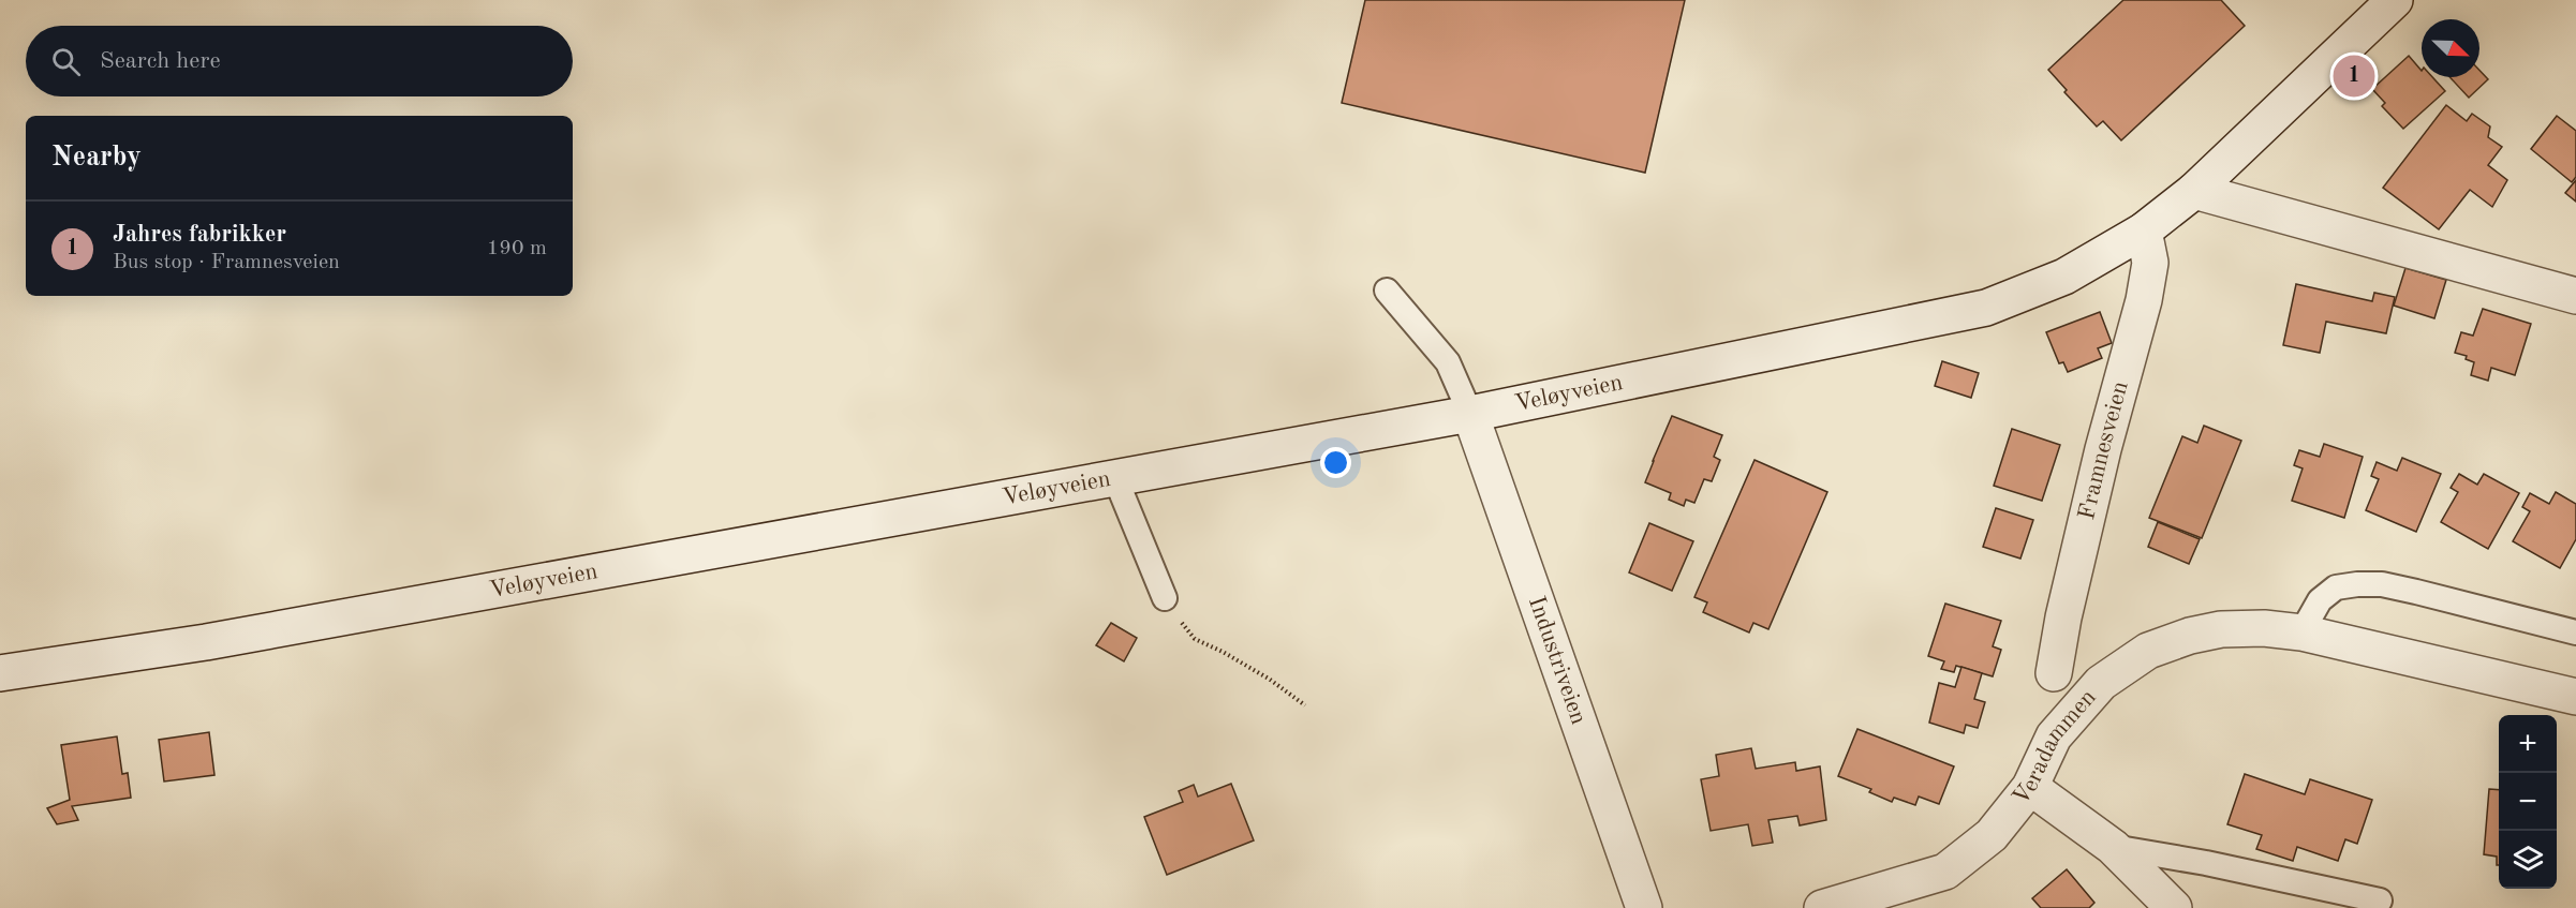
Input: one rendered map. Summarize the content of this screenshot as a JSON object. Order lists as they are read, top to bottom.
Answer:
{
  "streets": {
    "main road": [
      "Veløyveien",
      "Framnesveien",
      "Industriveien",
      "Veradammen"
    ]
  },
  "crossings": [
    ["Veløyveien", "Framnesveien"],
    ["Veløyveien", "Industriveien"]
  ],
  "north": "bottom right",
  "page": {
    "search": "Search here",
    "pins": "1",
    "heading": "Nearby",
    "list": [
      {
        "mark": "1",
        "name": "Jahres fabrikker",
        "note": "Bus stop · Framnesveien",
        "value": "190 m"
      }
    ],
    "map_buttons": ["+", "−"]
  }
}
